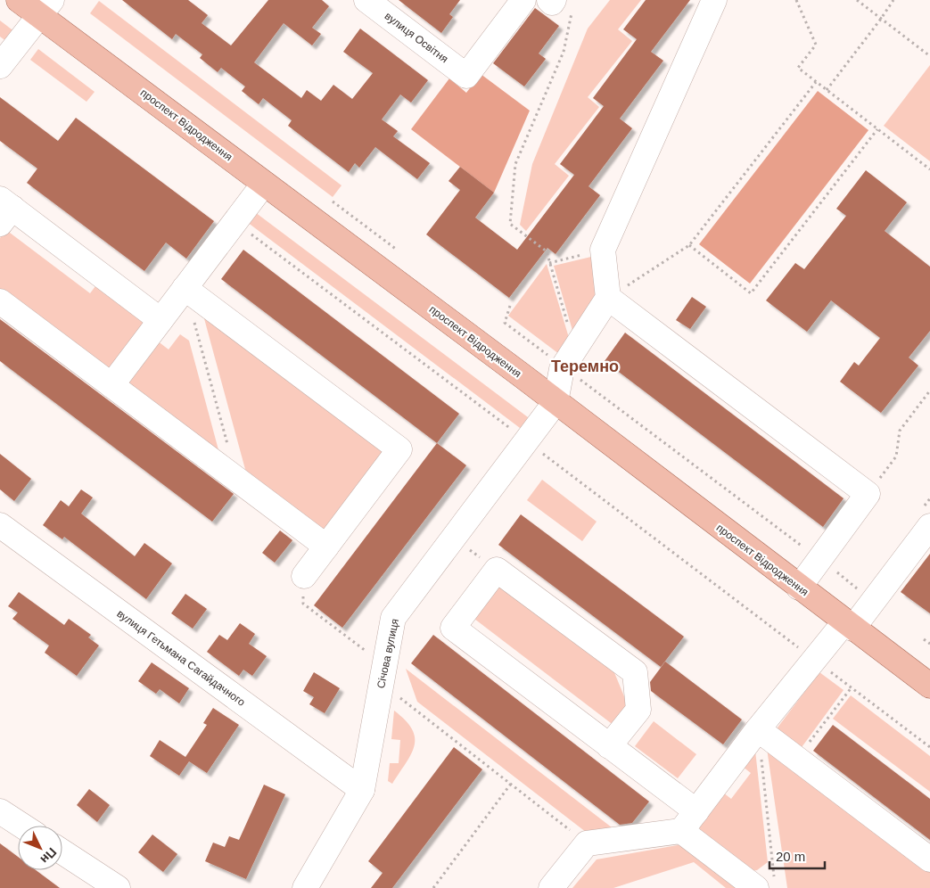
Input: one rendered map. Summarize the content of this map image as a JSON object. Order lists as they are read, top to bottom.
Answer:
{
  "streets": {
    "main road": ["проспект Відродження"],
    "street": ["вулиця Освітня", "Січова вулиця", "вулиця Гетьмана Сагайдачного"]
  },
  "crossings": [
    ["проспект Відродження", "Січова вулиця"],
    ["Січова вулиця", "вулиця Гетьмана Сагайдачного"]
  ],
  "districts": ["Теремно"],
  "scale_bar": "20 m",
  "north": "bottom right"
}
